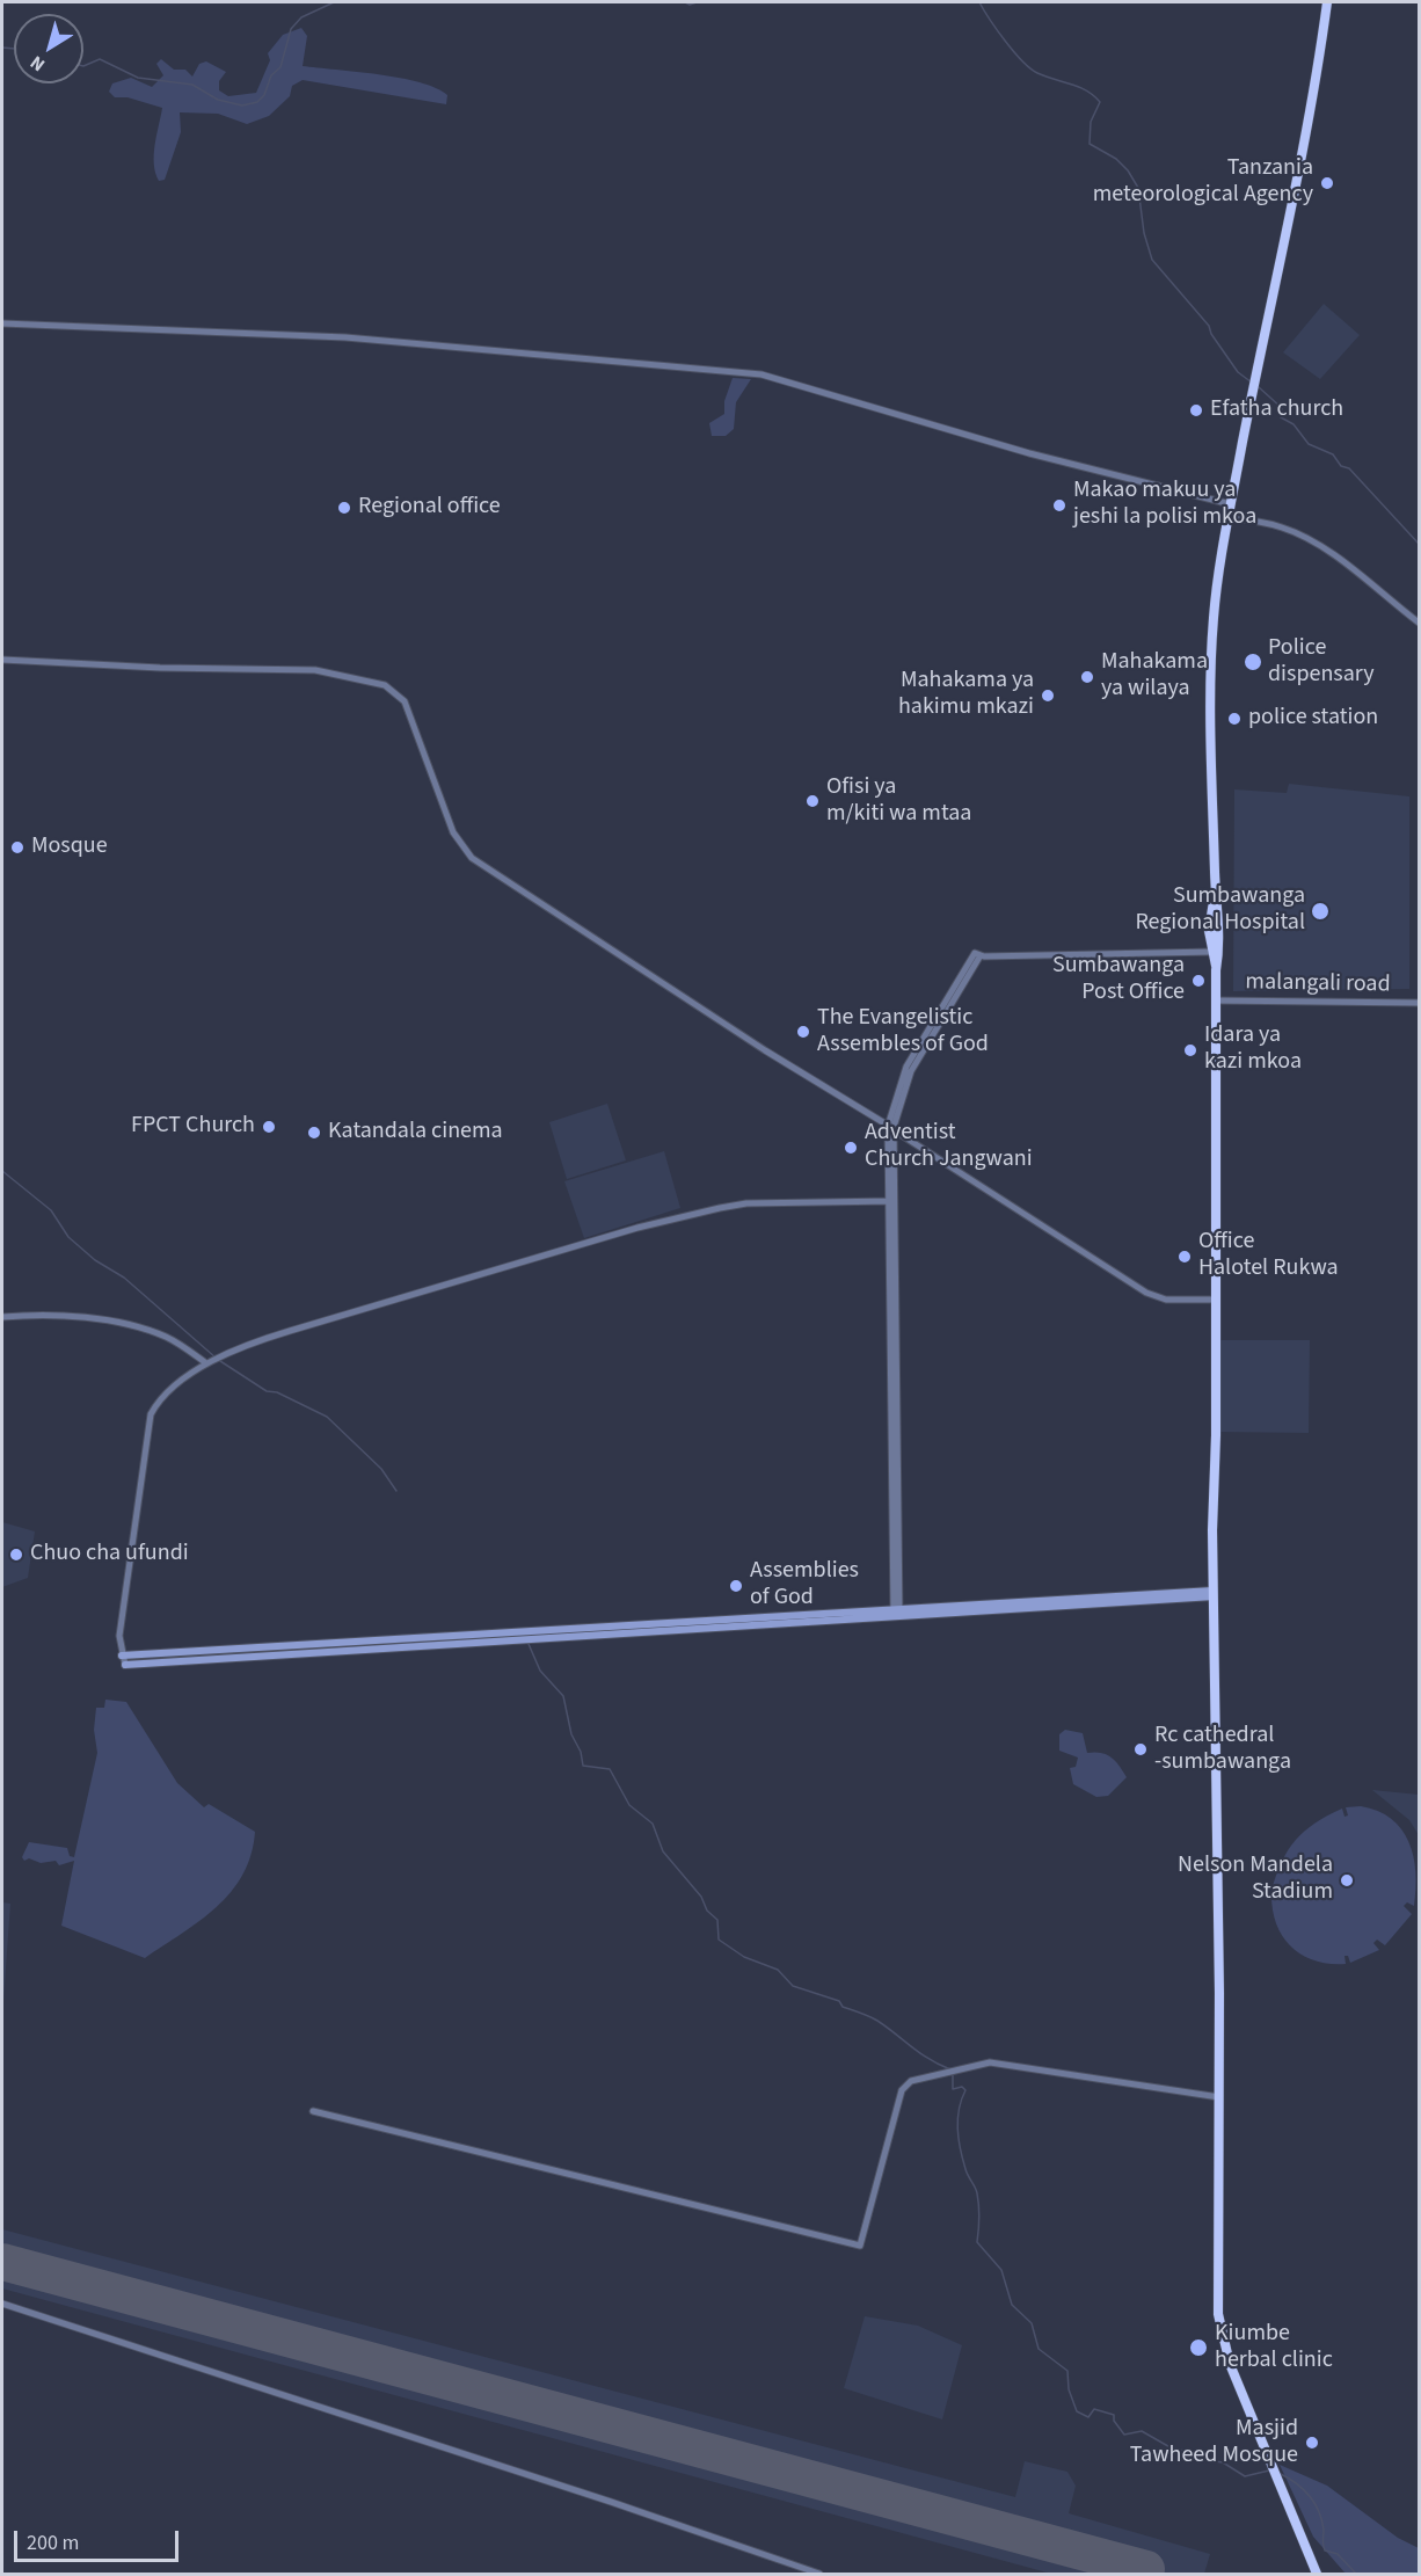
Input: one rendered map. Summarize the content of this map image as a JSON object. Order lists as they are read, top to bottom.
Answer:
{
  "streets": {
    "street": ["malangali road"]
  },
  "places": [
    "Tanzania meteorological Agency",
    "Efatha church",
    "Makao makuu ya jeshi la polisi mkoa",
    "Regional office",
    "Police dispensary",
    "Mahakama ya wilaya",
    "Mahakama ya hakimu mkazi",
    "police station",
    "Ofisi ya m/kiti wa mtaa",
    "Mosque",
    "Sumbawanga Regional Hospital",
    "Sumbawanga Post Office",
    "The Evangelistic Assembles of God",
    "Idara ya kazi mkoa",
    "FPCT Church",
    "Katandala cinema",
    "Adventist Church Jangwani",
    "Office Halotel Rukwa",
    "Chuo cha ufundi",
    "Assemblies of God",
    "Rc cathedral -sumbawanga",
    "Nelson Mandela Stadium",
    "Kiumbe herbal clinic",
    "Masjid Tawheed Mosque"
  ],
  "scale_bar": "200 m",
  "north": "bottom left"
}
